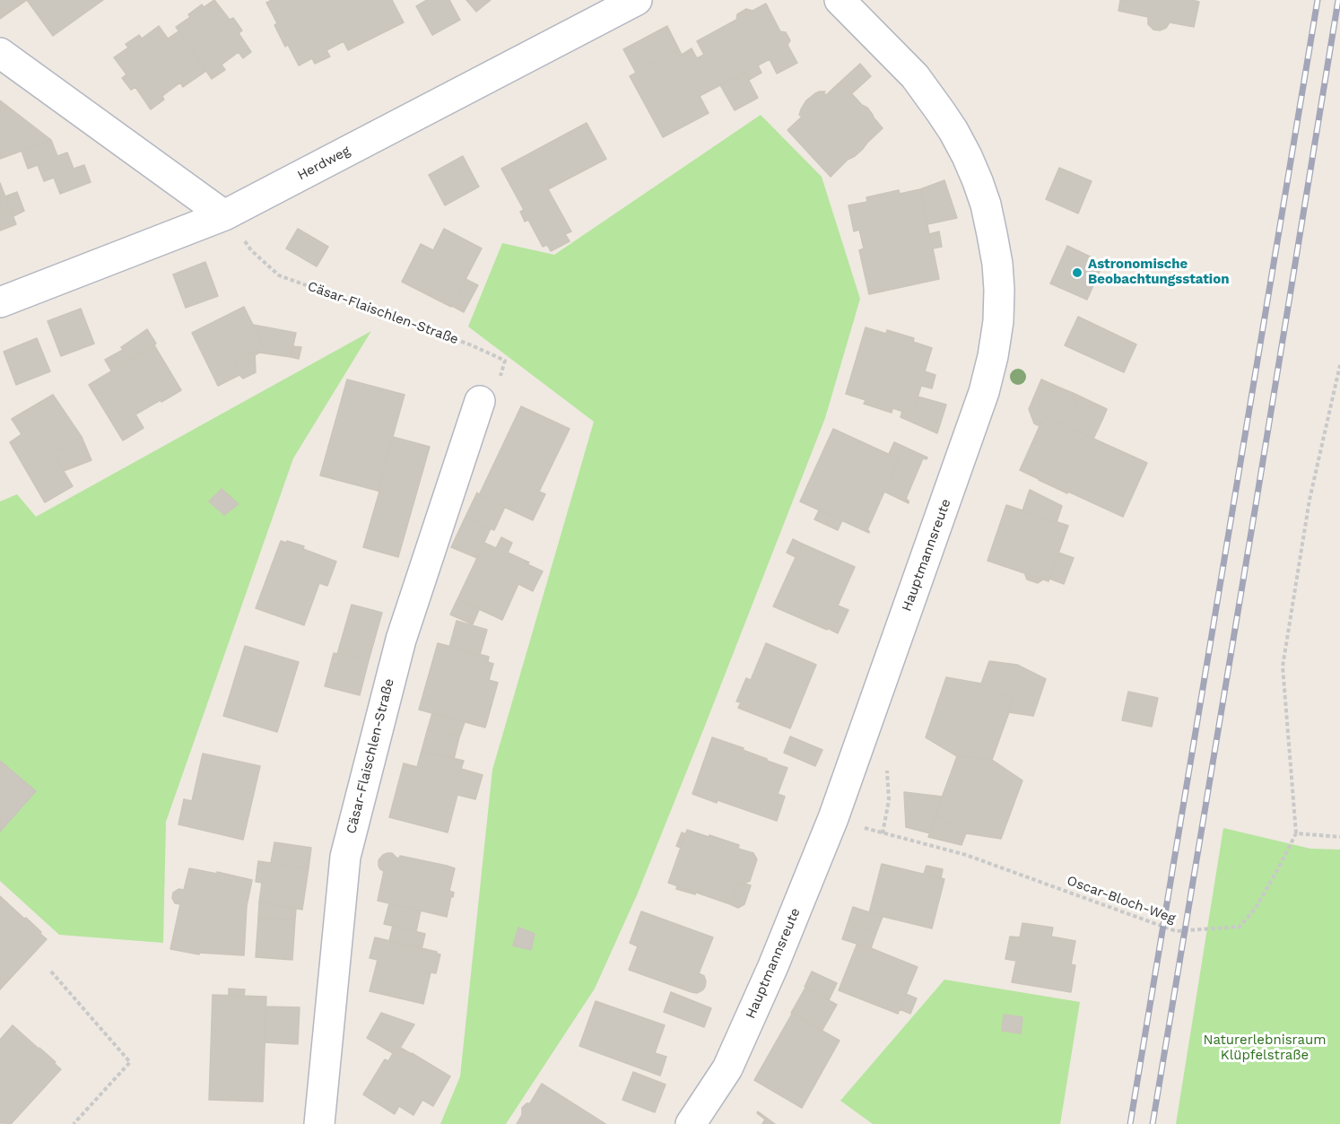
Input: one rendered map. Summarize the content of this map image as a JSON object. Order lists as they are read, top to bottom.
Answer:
{
  "streets": {
    "street": ["Herdweg", "Cäsar-Flaischlen-Straße", "Hauptmannsreute"],
    "path": ["Oscar-Bloch-Weg"]
  },
  "parks": ["Naturerlebnisraum Klüpfelstraße"],
  "places": ["Astronomische Beobachtungsstation"]
}
